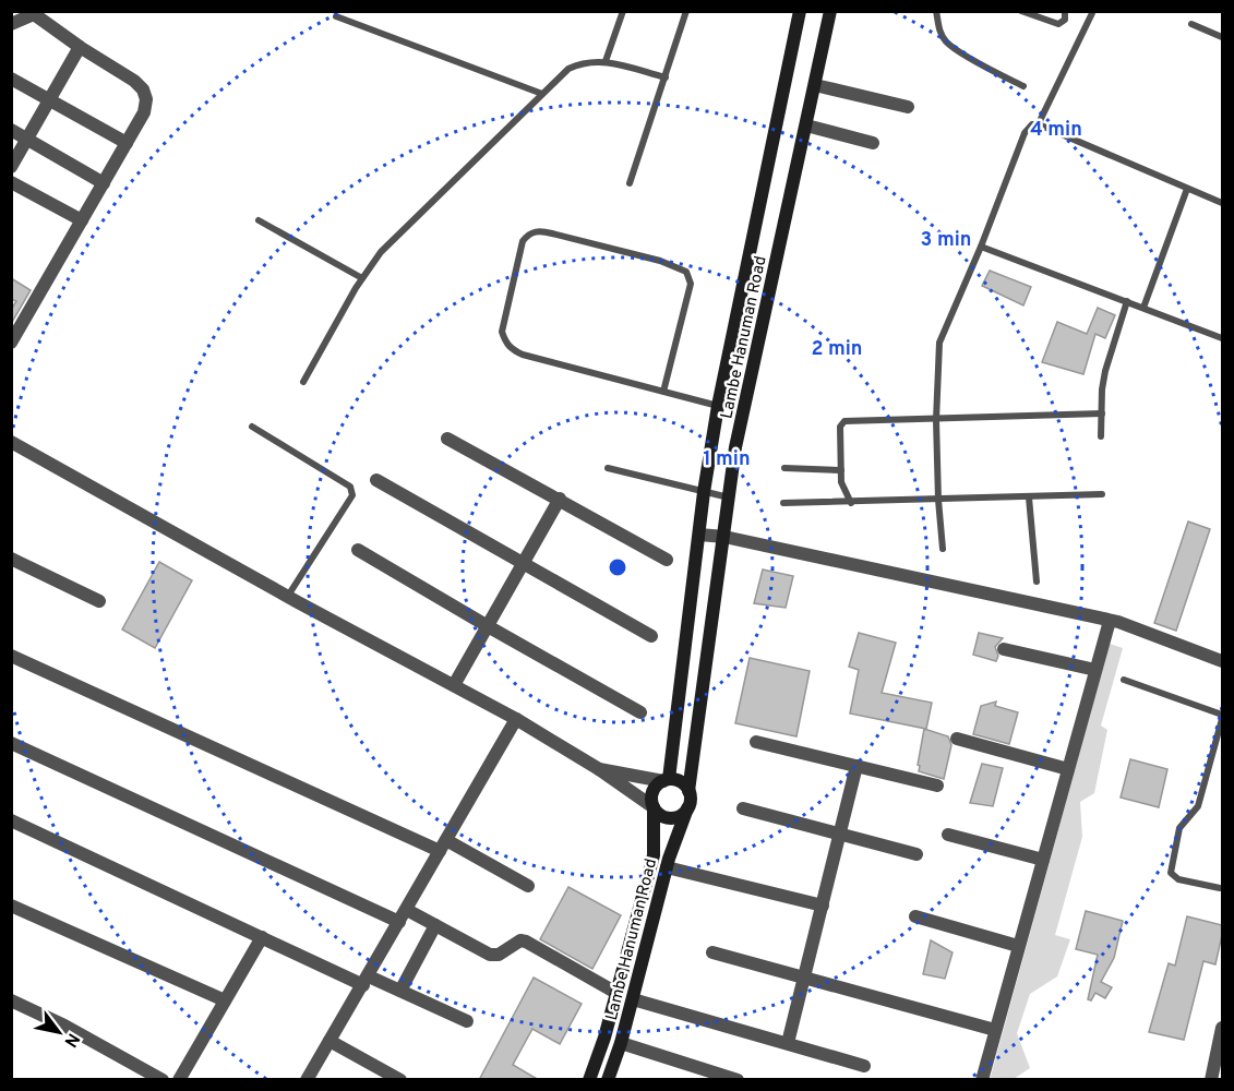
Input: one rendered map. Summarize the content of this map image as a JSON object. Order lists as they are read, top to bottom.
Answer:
{
  "streets": {
    "main road": ["Lambe Hanuman Road"]
  },
  "north": "bottom right",
  "rings": [
    "4 min",
    "3 min",
    "2 min",
    "1 min"
  ]
}
